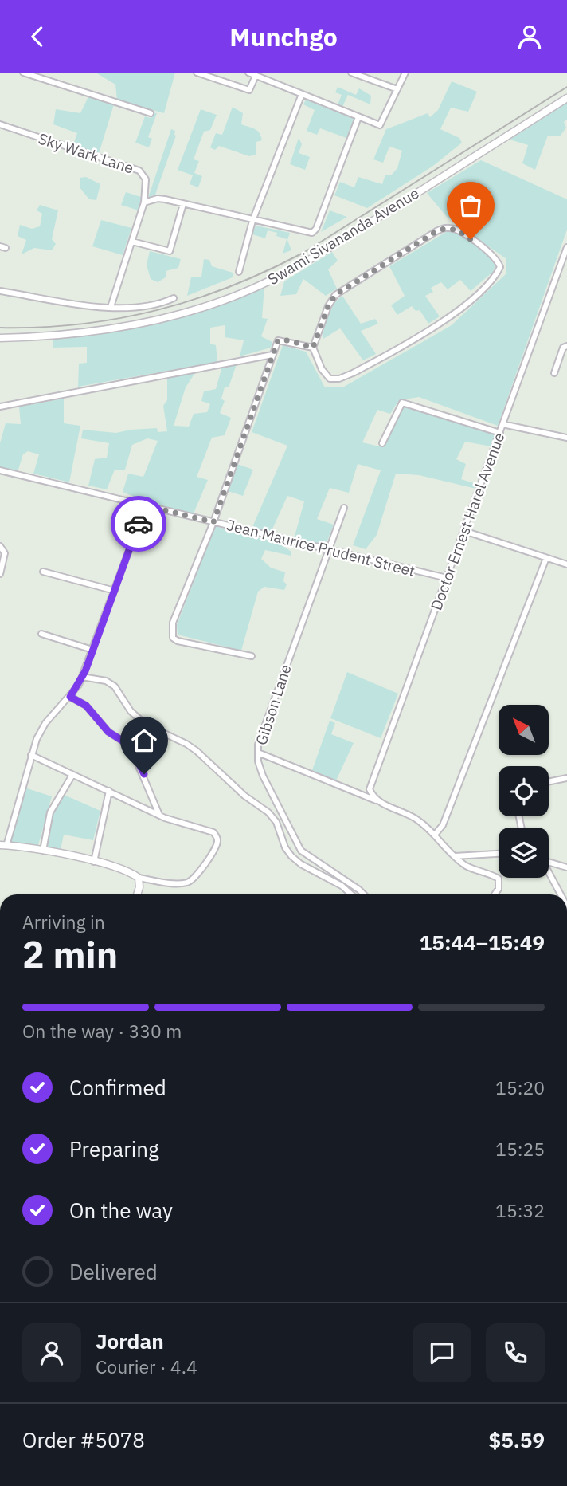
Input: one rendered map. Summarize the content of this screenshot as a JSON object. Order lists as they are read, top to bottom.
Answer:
{
  "streets": {
    "street": [
      "Sky Wark Lane",
      "Swami Sivananda Avenue",
      "Doctor Ernest Harel Avenue",
      "Jean Maurice Prudent Street",
      "Gibson Lane"
    ]
  },
  "crossings": [
    ["Doctor Ernest Harel Avenue", "Jean Maurice Prudent Street"],
    ["Jean Maurice Prudent Street", "Gibson Lane"]
  ],
  "north": "top left",
  "page": {
    "header": "Munchgo",
    "heading": ["2 min", "Arriving in", "15:44–15:49"],
    "panel": [
      "Jordan",
      "Courier · 4.4",
      "Order #5078",
      "$5.59"
    ],
    "bar": "On the way · 330 m",
    "list": [
      ["Confirmed", "15:20"],
      ["Preparing", "15:25"],
      ["On the way", "15:32"],
      "Delivered"
    ]
  }
}
